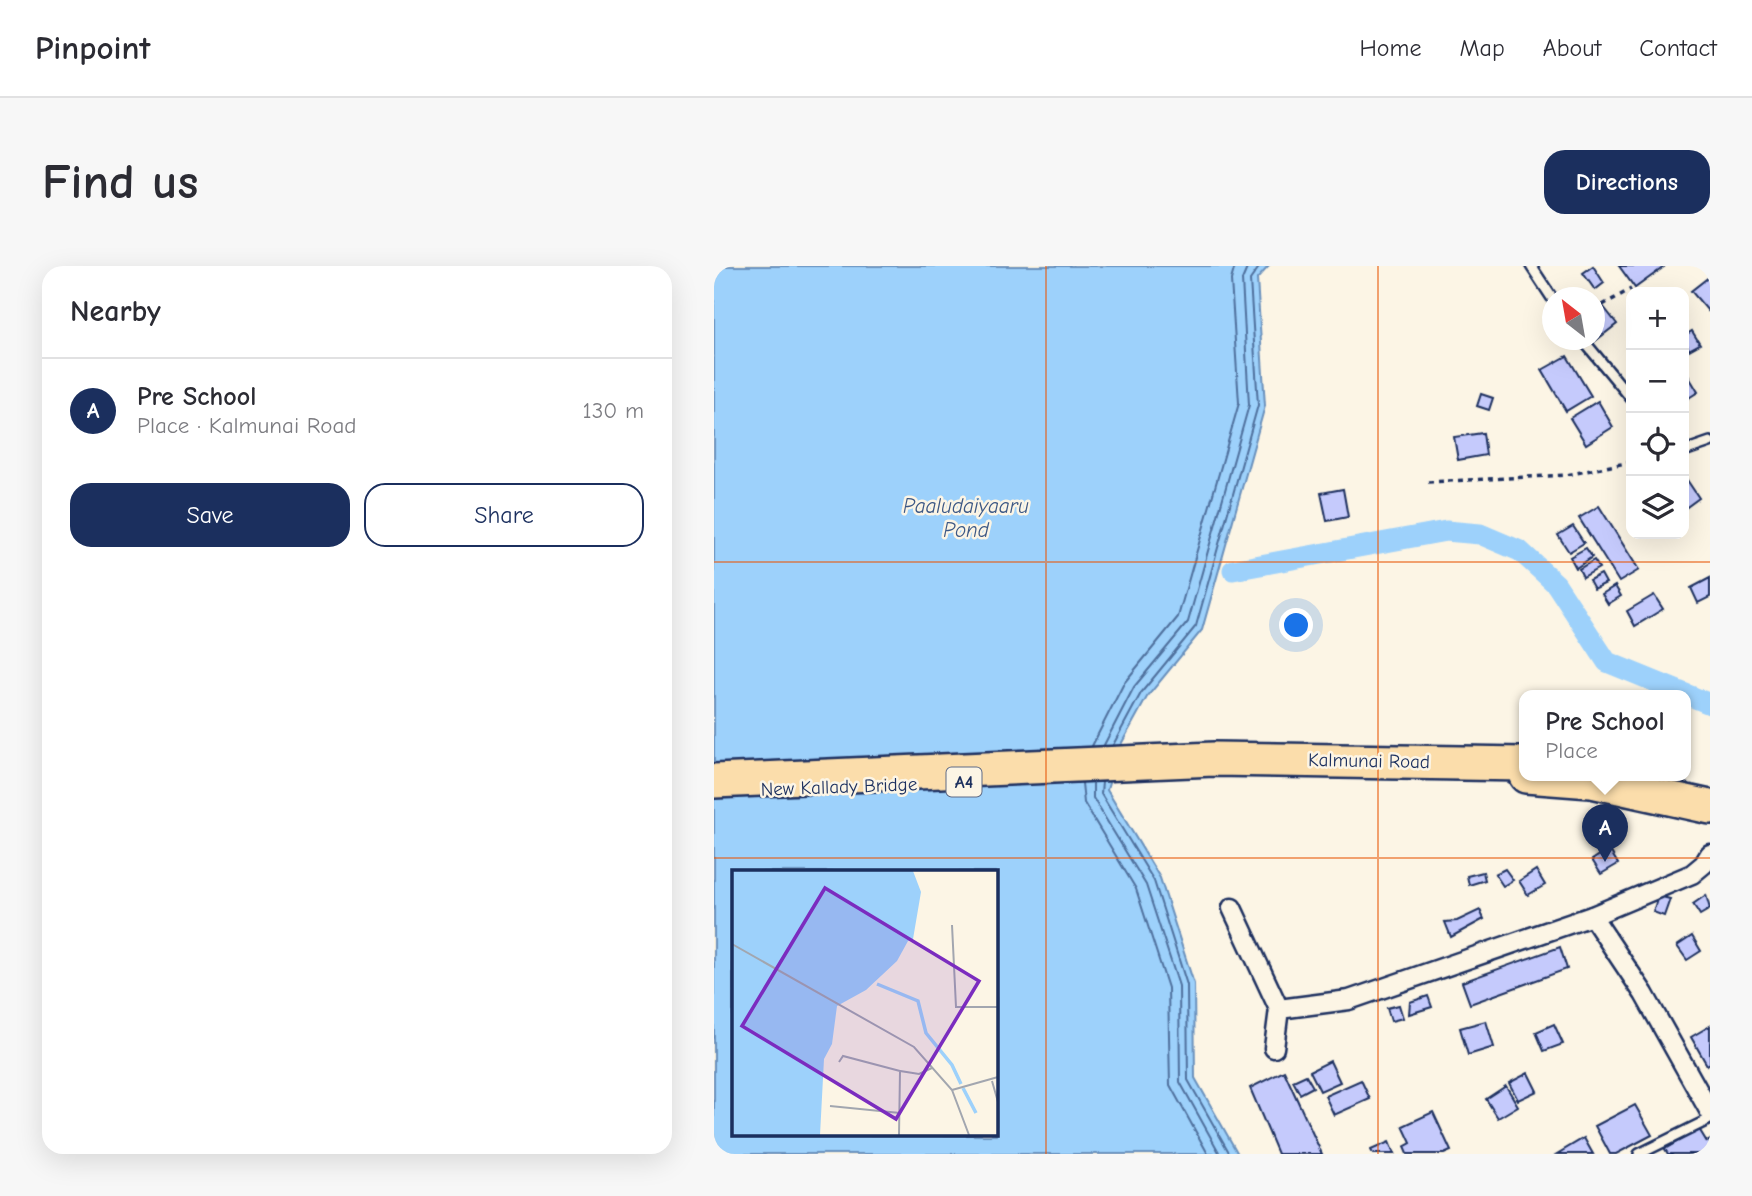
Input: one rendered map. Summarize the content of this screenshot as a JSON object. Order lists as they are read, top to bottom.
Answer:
{
  "streets": {
    "highway": ["Kalmunai Road", "A4", "New Kallady Bridge"]
  },
  "crossings": [
    ["Kalmunai Road", "New Kallady Bridge"]
  ],
  "water": ["Paaludaiyaaru Pond"],
  "north": "top left",
  "page": {
    "header": "Pinpoint",
    "nav": [
      "Home",
      "Map",
      "About",
      "Contact"
    ],
    "buttons": [
      "Directions",
      ["Save", "Share"]
    ],
    "title": "Find us",
    "heading": "Nearby",
    "map_buttons": ["+", "−"],
    "list": [
      {
        "mark": "A",
        "name": "Pre School",
        "note": "Place · Kalmunai Road",
        "value": "130 m"
      }
    ],
    "popup": ["Pre School", "Place"],
    "pins": "A"
  }
}
